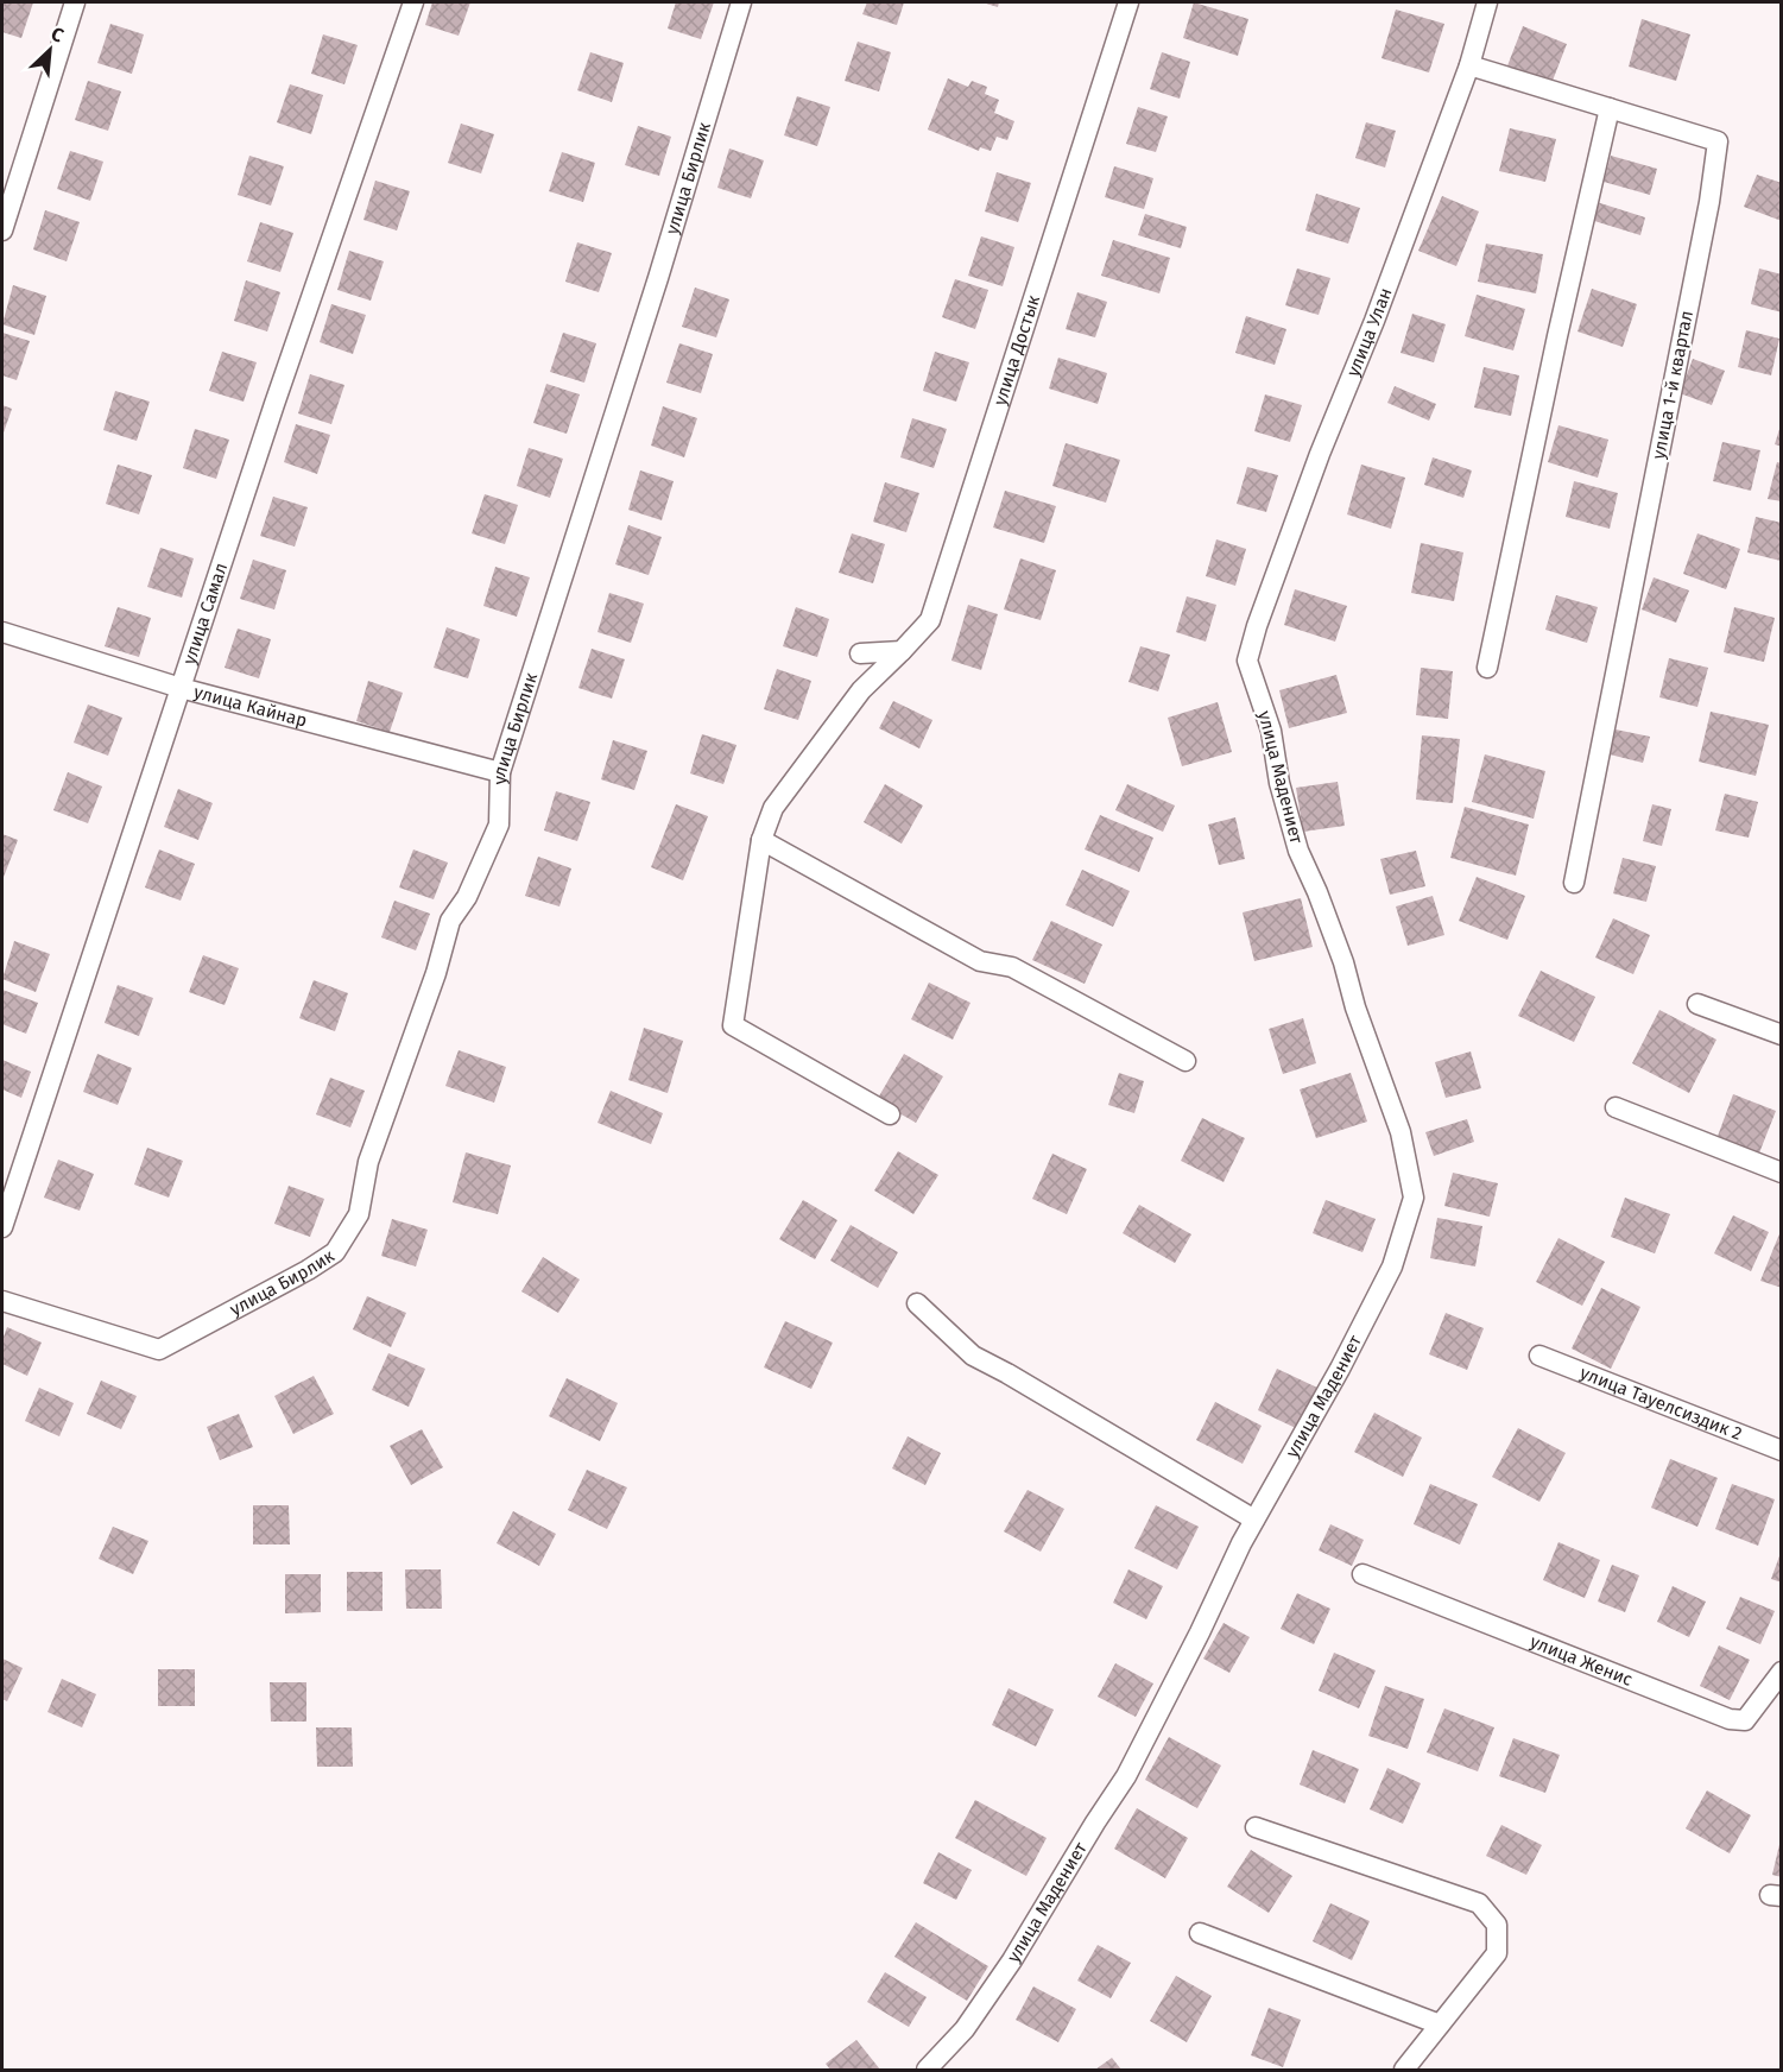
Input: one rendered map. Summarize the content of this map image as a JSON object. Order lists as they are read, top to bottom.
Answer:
{
  "streets": {
    "street": [
      "улица Бирлик",
      "улица Улан",
      "улица Достык",
      "улица 1-й квартал",
      "улица Самал",
      "улица Кайнар",
      "улица Мадениет",
      "улица Тауелсиздик 2",
      "улица Женис"
    ]
  },
  "crossings": [
    ["улица Бирлик", "улица Кайнар"],
    ["улица Улан", "улица 1-й квартал"],
    ["улица Улан", "улица Мадениет"],
    ["улица Самал", "улица Кайнар"]
  ],
  "north": "top right"
}
